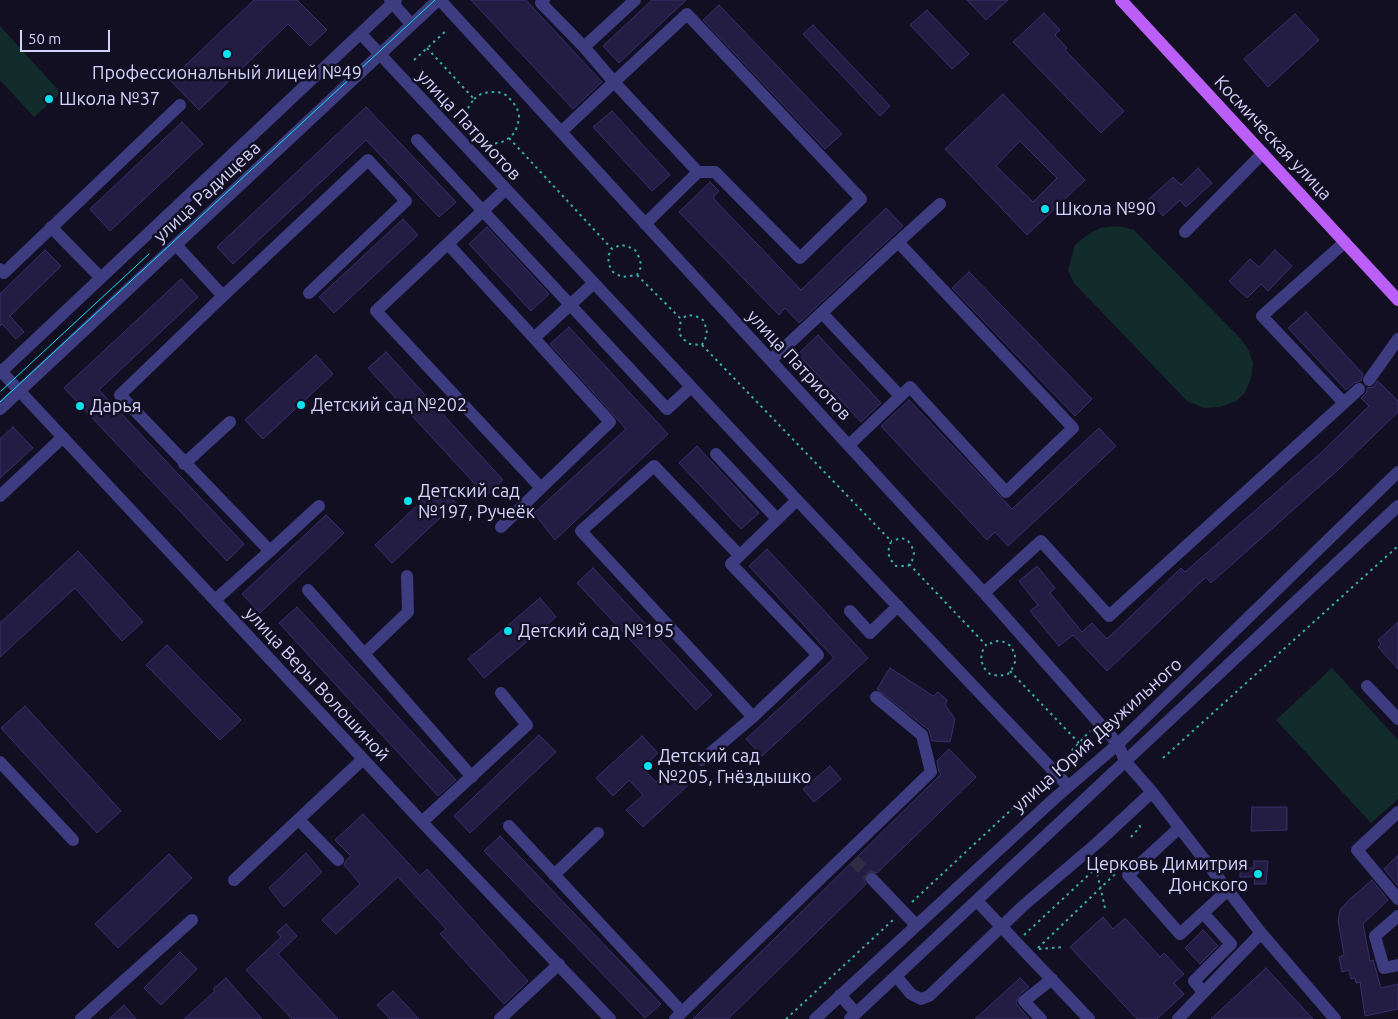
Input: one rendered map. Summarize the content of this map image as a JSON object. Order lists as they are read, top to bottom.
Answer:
{
  "streets": {
    "main road": ["Космическая улица"],
    "street": [
      "улица Патриотов",
      "улица Радищева",
      "улица Веры Волошиной",
      "улица Юрия Двужильного"
    ]
  },
  "crossings": [
    ["улица Патриотов", "улица Радищева"],
    ["улица Патриотов", "улица Юрия Двужильного"],
    ["улица Радищева", "улица Веры Волошиной"]
  ],
  "places": [
    "Профессиональный лицей №49",
    "Школа №37",
    "Школа №90",
    "Детский сад №202",
    "Дарья",
    "Детский сад №197, Ручеёк",
    "Детский сад №195",
    "Детский сад №205, Гнёздышко",
    "Церковь Димитрия Донского"
  ],
  "scale_bar": "50 m"
}
